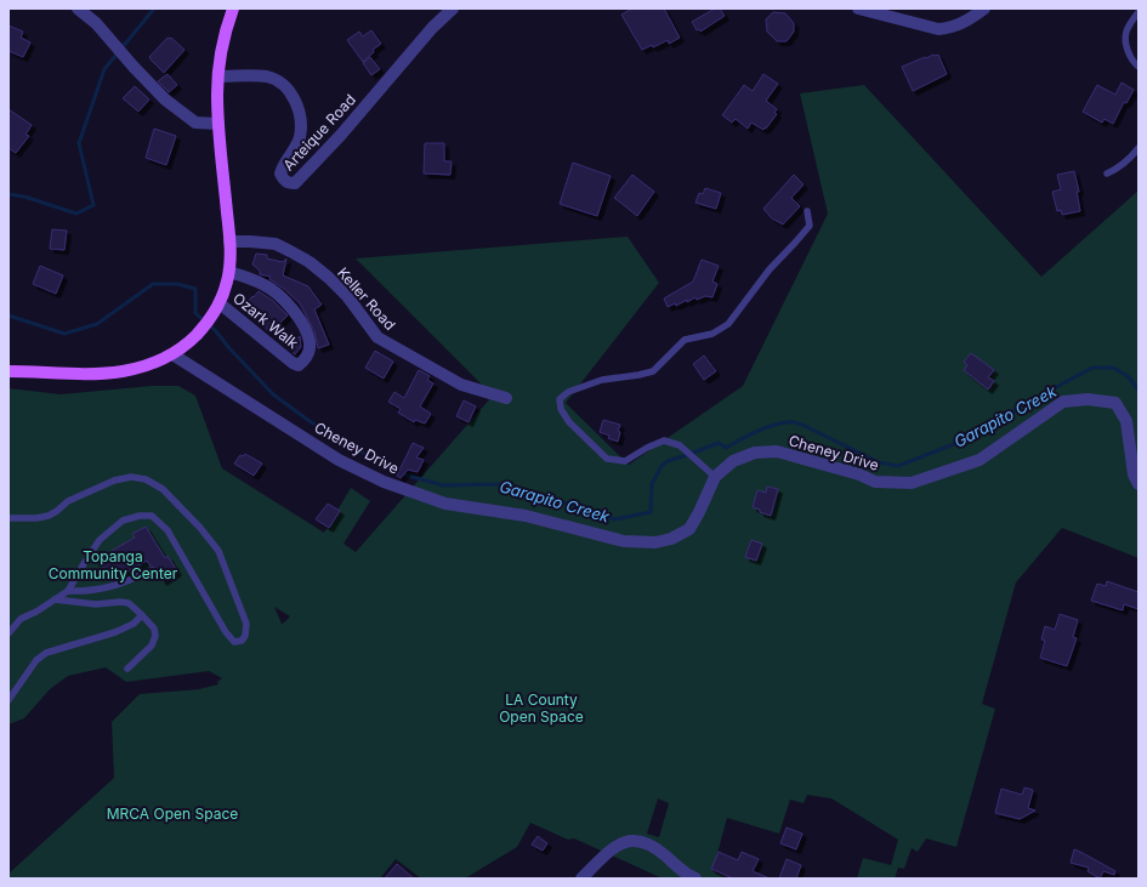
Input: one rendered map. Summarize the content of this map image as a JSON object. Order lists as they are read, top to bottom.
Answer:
{
  "streets": {
    "street": [
      "Arteique Road",
      "Keller Road",
      "Ozark Walk",
      "Cheney Drive"
    ]
  },
  "water": ["Garapito Creek"],
  "parks": ["Topanga Community Center", "LA County Open Space", "MRCA Open Space"]
}
